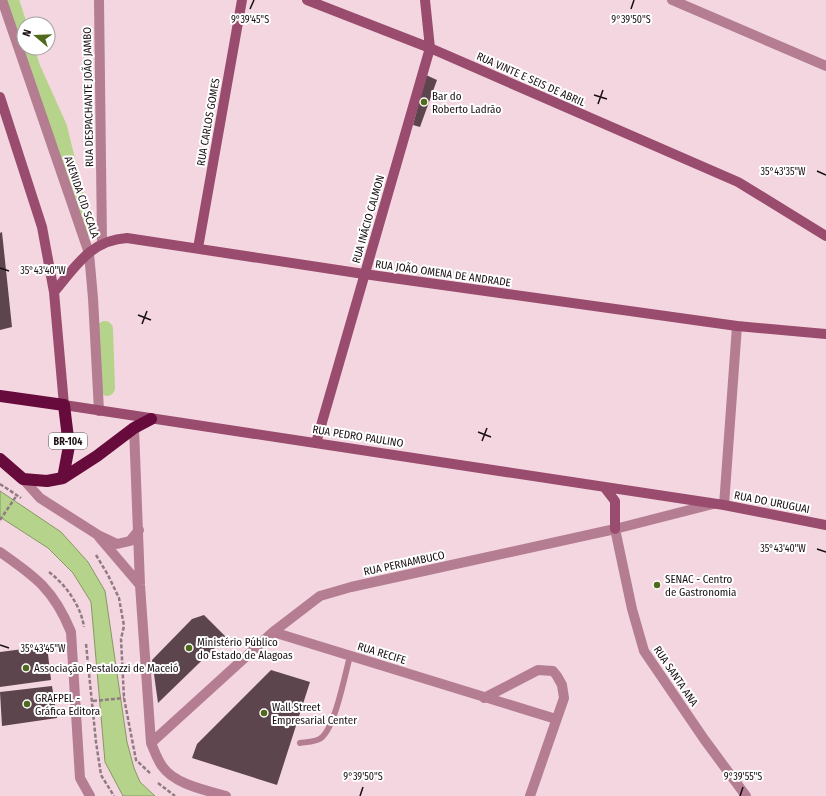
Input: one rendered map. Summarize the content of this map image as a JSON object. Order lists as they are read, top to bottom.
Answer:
{
  "streets": {
    "highway": ["RUA PEDRO PAULINO", "BR-104"],
    "street": [
      "RUA VINTE E SEIS DE ABRIL",
      "RUA DESPACHANTE JOÃO JAMBO",
      "RUA CARLOS GOMES",
      "AVENIDA CID SCALA",
      "RUA INÁCIO CALMON",
      "RUA JOÃO OMENA DE ANDRADE",
      "RUA DO URUGUAI",
      "RUA PERNAMBUCO",
      "RUA RECIFE",
      "RUA SANTA ANA"
    ]
  },
  "crossings": [
    ["RUA VINTE E SEIS DE ABRIL", "RUA INÁCIO CALMON"],
    ["RUA DESPACHANTE JOÃO JAMBO", "RUA JOÃO OMENA DE ANDRADE"],
    ["RUA CARLOS GOMES", "RUA JOÃO OMENA DE ANDRADE"],
    ["AVENIDA CID SCALA", "RUA JOÃO OMENA DE ANDRADE"],
    ["AVENIDA CID SCALA", "RUA PEDRO PAULINO"],
    ["RUA INÁCIO CALMON", "RUA JOÃO OMENA DE ANDRADE"],
    ["RUA INÁCIO CALMON", "RUA PEDRO PAULINO"],
    ["RUA PEDRO PAULINO", "BR-104"],
    ["RUA PEDRO PAULINO", "RUA DO URUGUAI"],
    ["RUA PEDRO PAULINO", "RUA PERNAMBUCO"],
    ["RUA DO URUGUAI", "RUA PERNAMBUCO"],
    ["RUA PERNAMBUCO", "RUA RECIFE"],
    ["RUA PERNAMBUCO", "RUA SANTA ANA"]
  ],
  "places": [
    "Bar do Roberto Ladrão",
    "SENAC - Centro de Gastronomia",
    "Ministério Público do Estado de Alagoas",
    "Associação Pestalozzi de Maceió",
    "GRAFPEL - Gráfica Editora",
    "Wall Street Empresarial Center"
  ],
  "north": "left",
  "coordinates": [
    "9°39'45\"S",
    "9°39'50\"S",
    "35°43'35\"W",
    "35°43'40\"W",
    "35°43'45\"W",
    "9°39'55\"S"
  ]
}
